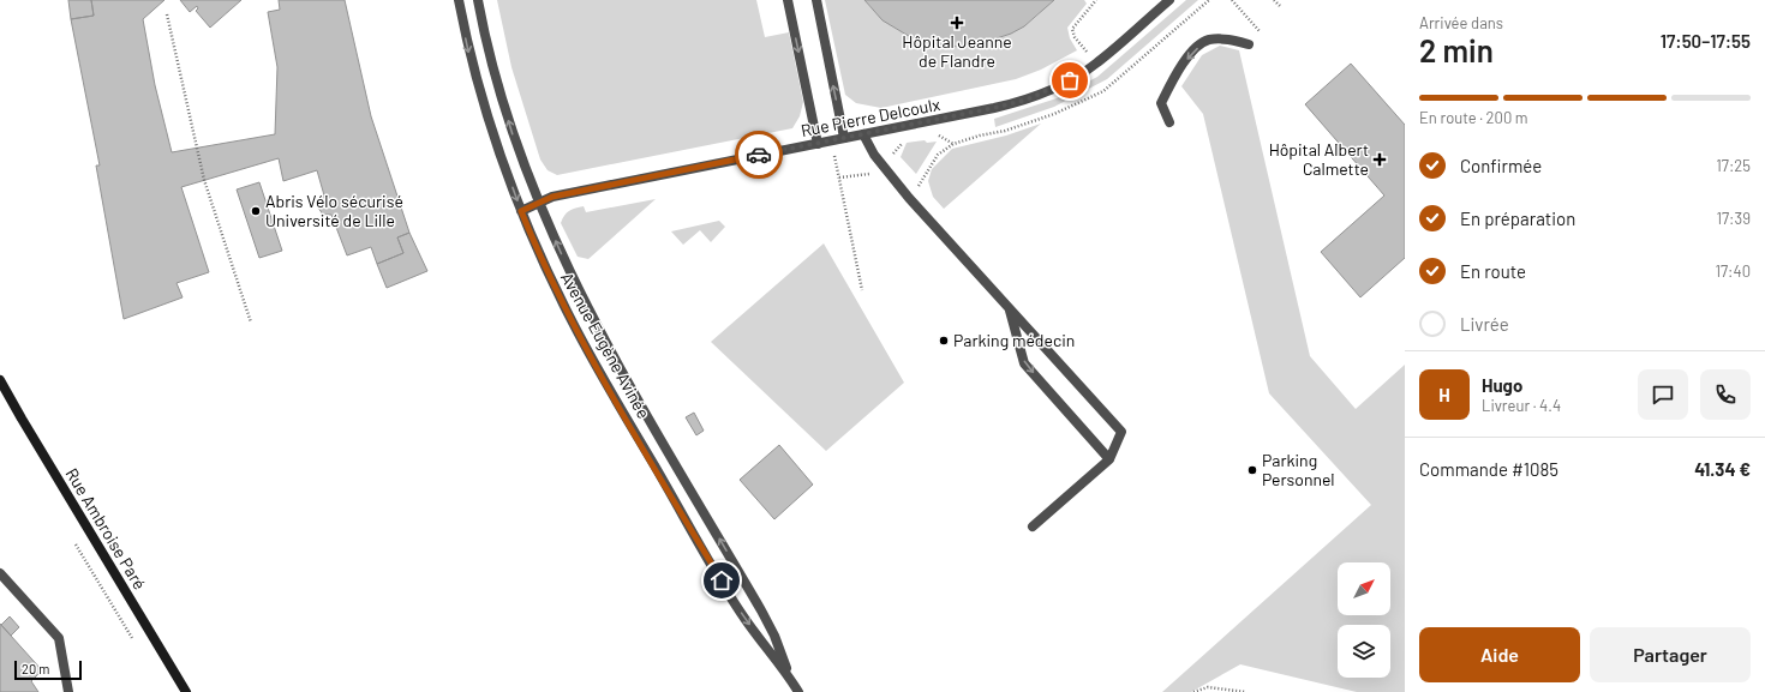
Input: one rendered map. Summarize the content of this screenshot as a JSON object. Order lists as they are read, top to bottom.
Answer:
{
  "streets": {
    "main road": ["Rue Ambroise Paré"],
    "street": ["Rue Pierre Delcoulx", "Avenue Eugène Avinée"]
  },
  "crossings": [
    ["Rue Pierre Delcoulx", "Avenue Eugène Avinée"]
  ],
  "places": {
    "health": ["Hôpital Jeanne de Flandre", "Hôpital Albert Calmette"],
    "other": ["Abris Vélo sécurisé Université de Lille", "Parking médecin", "Parking Personnel"]
  },
  "scale_bar": "20 m",
  "north": "top right",
  "page": {
    "heading": ["2 min", "Arrivée dans", "17:50–17:55"],
    "panel": [
      "Hugo",
      "Livreur · 4.4",
      "Commande #1085",
      "41.34 €"
    ],
    "bar": "En route · 200 m",
    "list": [
      ["Confirmée", "17:25"],
      ["En préparation", "17:39"],
      ["En route", "17:40"],
      "Livrée"
    ],
    "round": "H",
    "buttons": ["Aide", "Partager"],
    "scale": "20 m"
  }
}
